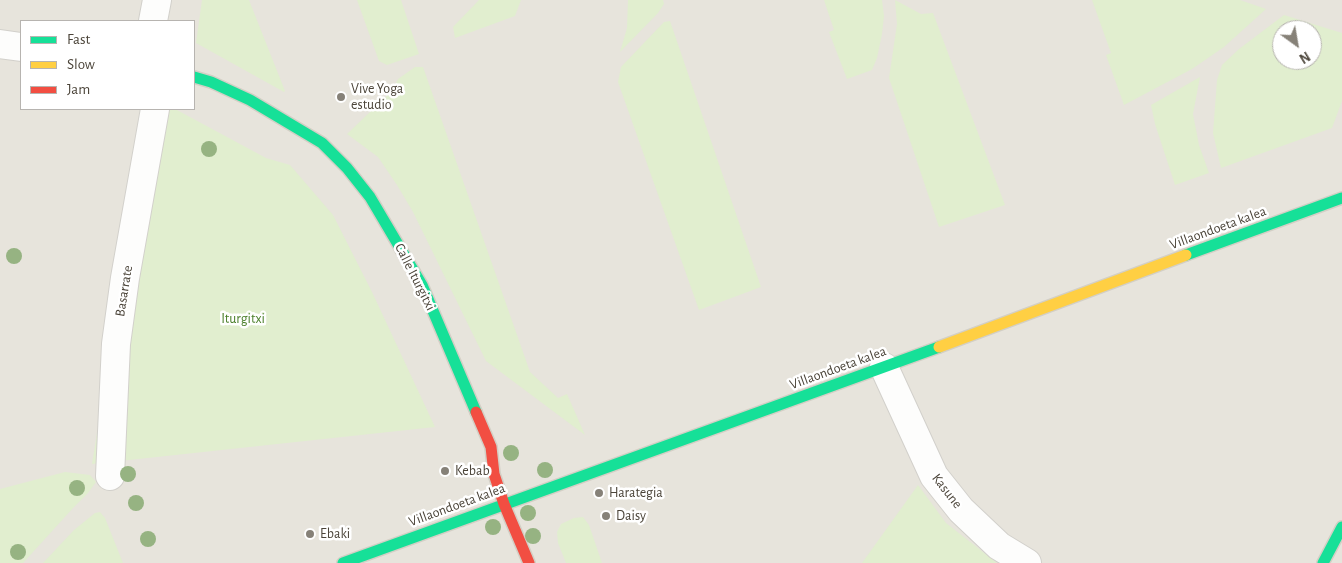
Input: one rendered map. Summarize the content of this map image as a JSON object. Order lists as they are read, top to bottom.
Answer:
{
  "streets": {
    "street": [
      "Villaondoeta kalea",
      "Calle Iturgitxi",
      "Basarrate",
      "Kasune"
    ]
  },
  "crossings": [
    ["Villaondoeta kalea", "Calle Iturgitxi"],
    ["Villaondoeta kalea", "Kasune"]
  ],
  "parks": ["Iturgitxi"],
  "places": [
    "Vive Yoga estudio",
    "Kebab",
    "Harategia",
    "Daisy",
    "Ebaki"
  ],
  "legend": ["Fast", "Slow", "Jam"],
  "north": "bottom right"
}
